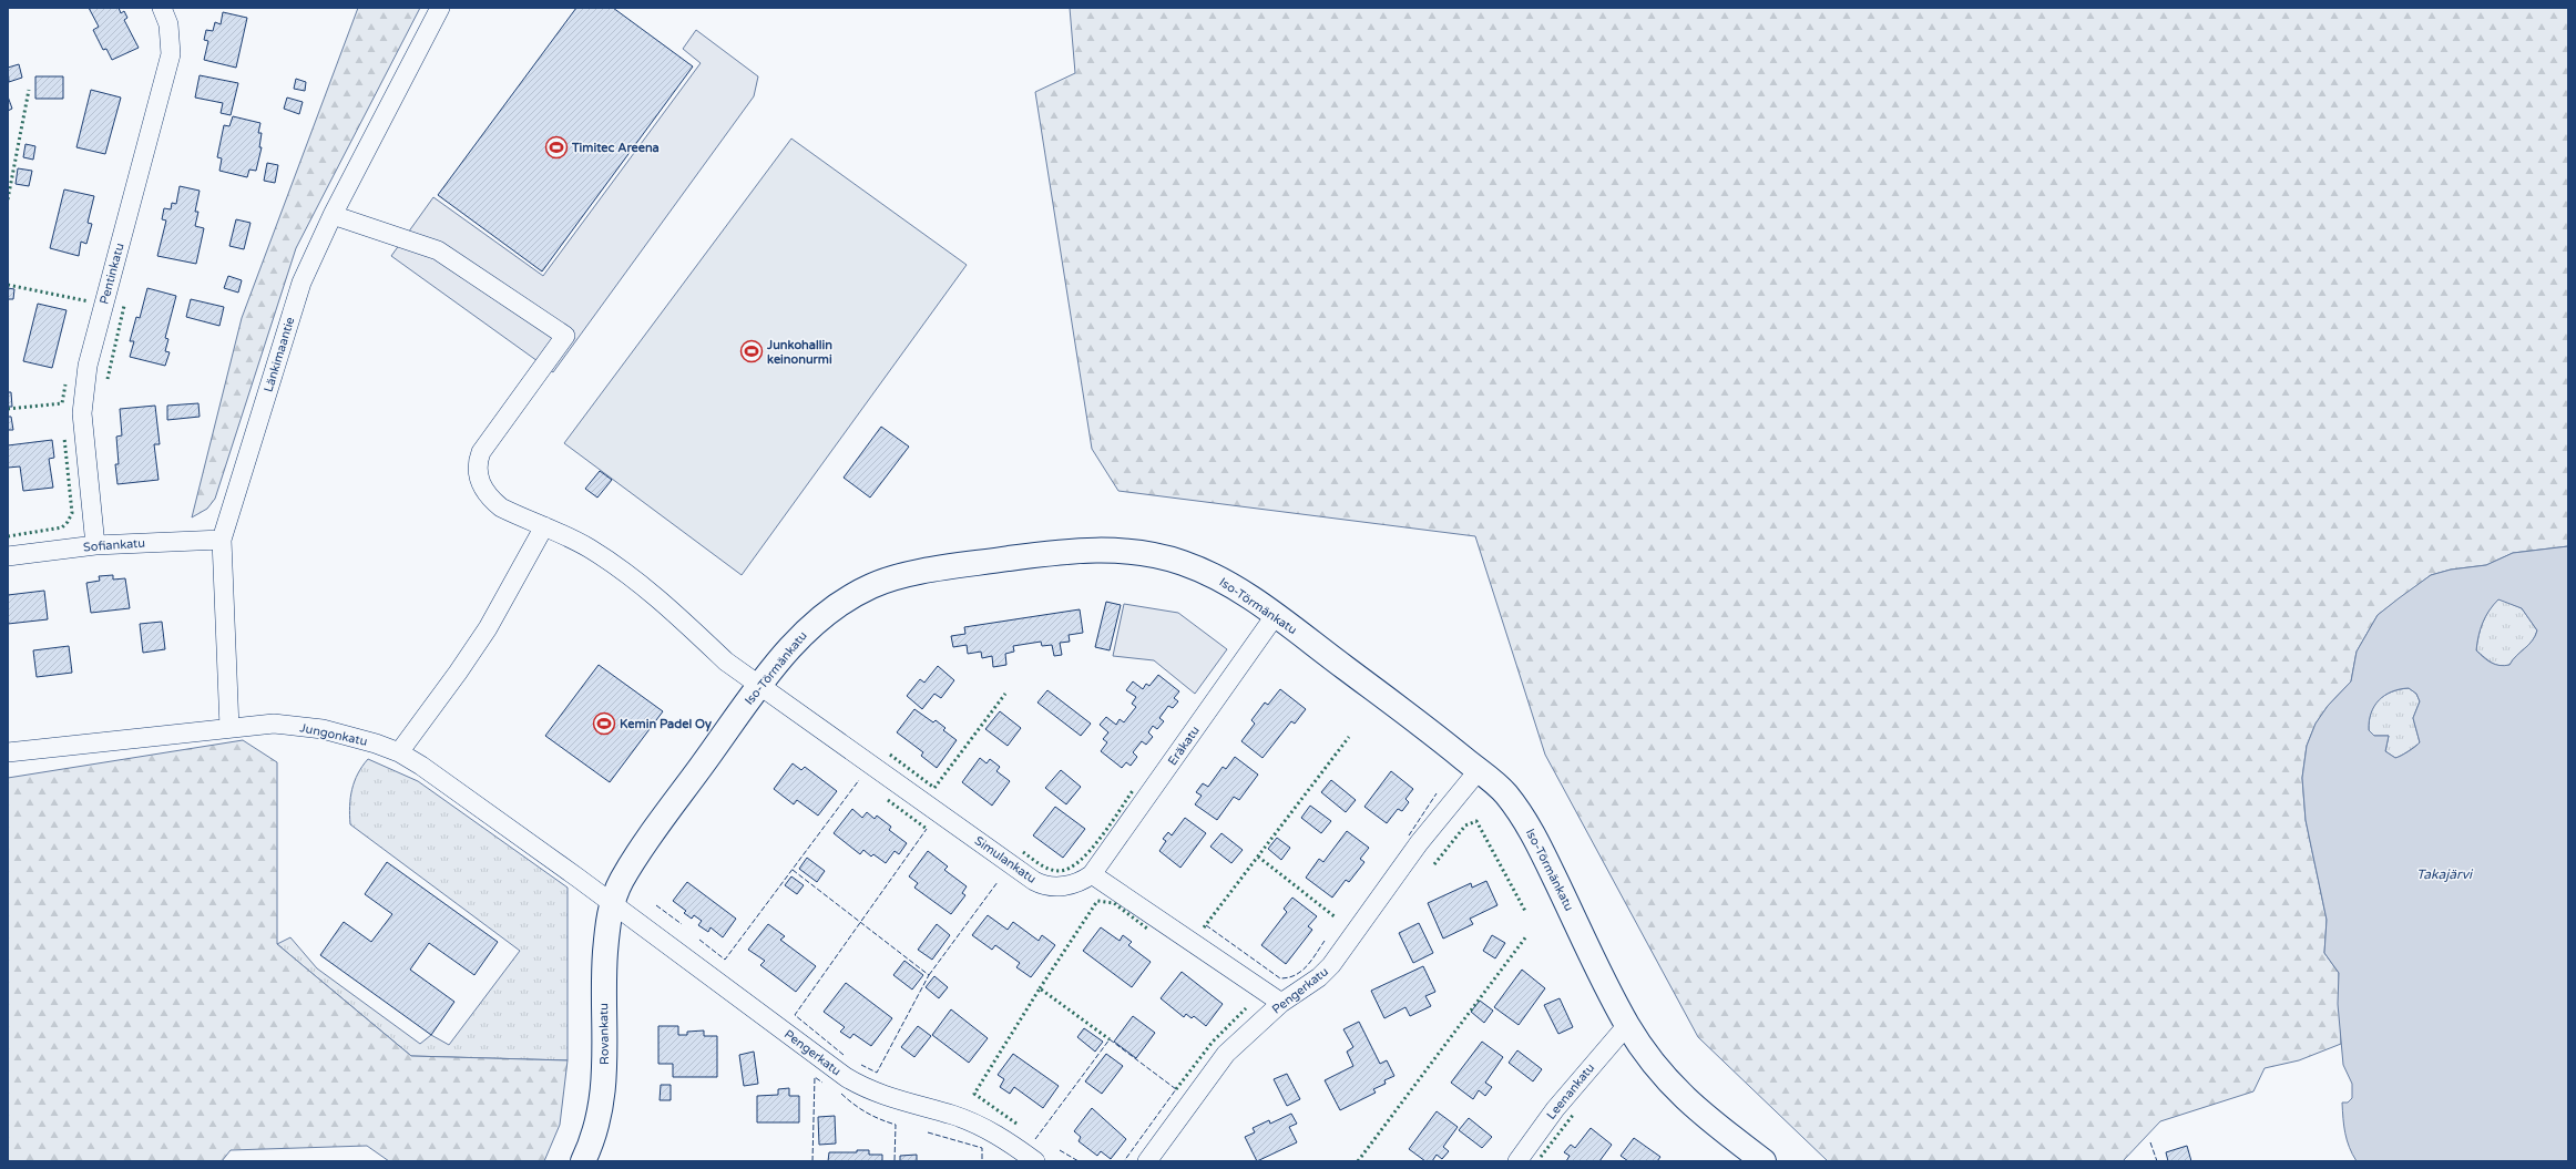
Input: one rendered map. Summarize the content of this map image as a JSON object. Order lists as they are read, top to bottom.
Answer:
{
  "streets": {
    "street": [
      "Pentinkatu",
      "Länkimaantie",
      "Sofiankatu",
      "Iso-Törmänkatu",
      "Jungonkatu",
      "Eräkatu",
      "Simulankatu",
      "Pengerkatu",
      "Rovankatu",
      "Leenankatu"
    ]
  },
  "crossings": [
    ["Pentinkatu", "Sofiankatu"],
    ["Länkimaantie", "Sofiankatu"],
    ["Länkimaantie", "Jungonkatu"],
    ["Länkimaantie", "Simulankatu"],
    ["Iso-Törmänkatu", "Jungonkatu"],
    ["Iso-Törmänkatu", "Eräkatu"],
    ["Iso-Törmänkatu", "Simulankatu"],
    ["Iso-Törmänkatu", "Pengerkatu"],
    ["Iso-Törmänkatu", "Rovankatu"],
    ["Iso-Törmänkatu", "Leenankatu"],
    ["Jungonkatu", "Pengerkatu"],
    ["Jungonkatu", "Rovankatu"],
    ["Eräkatu", "Simulankatu"],
    ["Pengerkatu", "Rovankatu"]
  ],
  "water": ["Takajärvi"],
  "places": {
    "sports": ["Timitec Areena", "Junkohallin keinonurmi", "Kemin Padel Oy"]
  }
}
